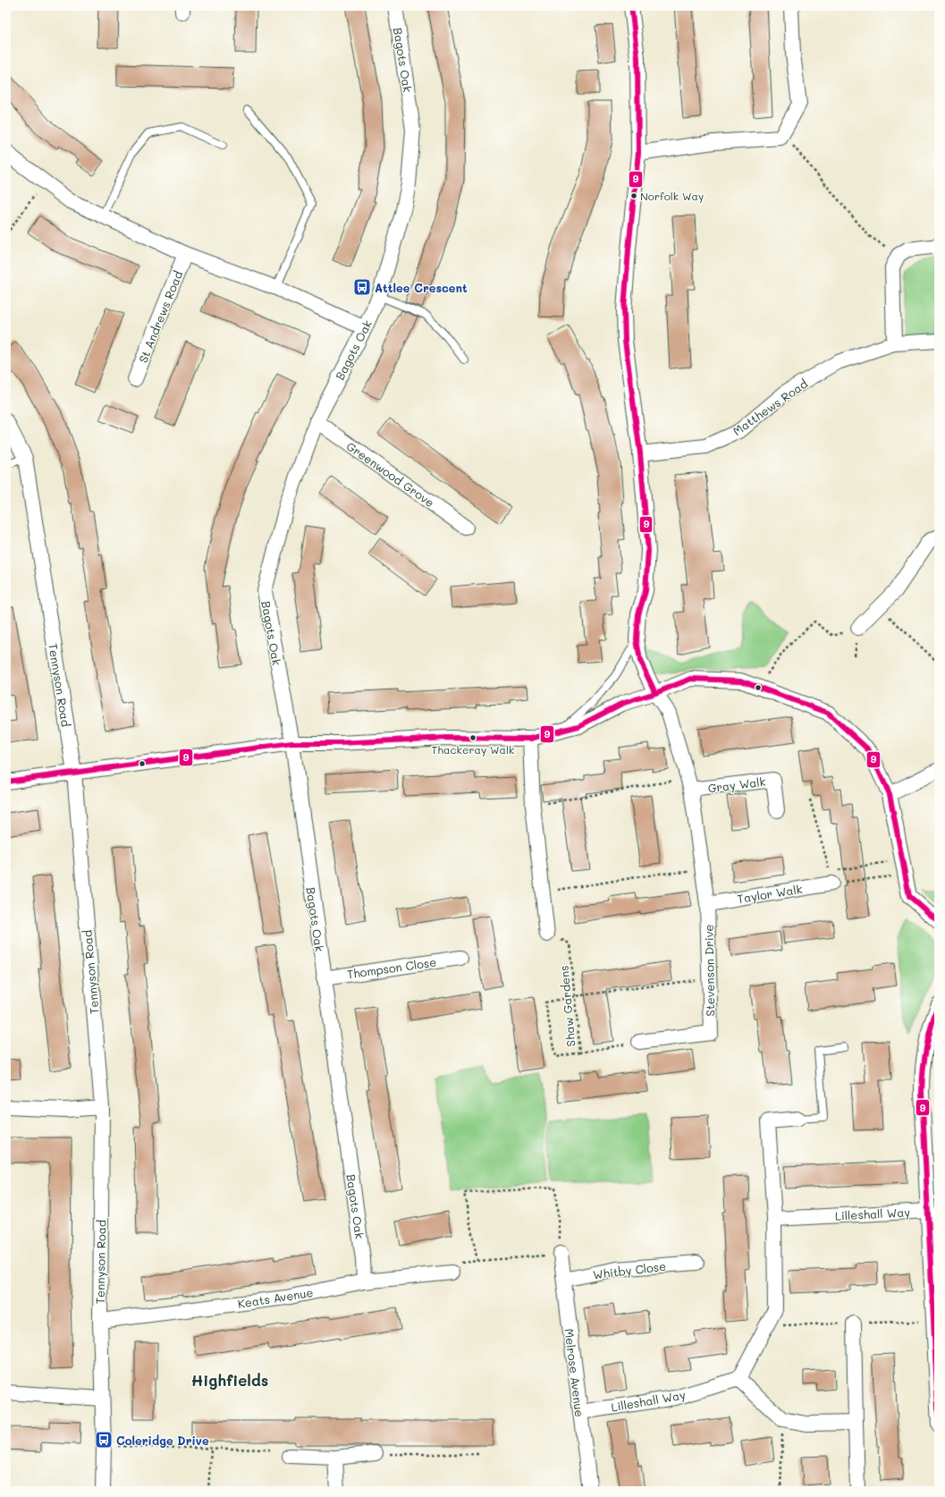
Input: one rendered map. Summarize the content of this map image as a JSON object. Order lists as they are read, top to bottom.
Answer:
{
  "streets": {
    "street": [
      "Bagots Oak",
      "St Andrews Road",
      "Matthews Road",
      "Greenwood Grove",
      "Tennyson Road",
      "Gray Walk",
      "Taylor Walk",
      "Thompson Close",
      "Stevenson Drive",
      "Lilleshall Way",
      "Whitby Close",
      "Keats Avenue",
      "Melrose Avenue"
    ],
    "path": ["Shaw Gardens"]
  },
  "crossings": [
    ["Bagots Oak", "Greenwood Grove"],
    ["Bagots Oak", "Thompson Close"],
    ["Bagots Oak", "Keats Avenue"],
    ["Matthews Road", "Stevenson Drive"],
    ["Tennyson Road", "Keats Avenue"],
    ["Gray Walk", "Stevenson Drive"],
    ["Taylor Walk", "Stevenson Drive"],
    ["Stevenson Drive", "Shaw Gardens"],
    ["Lilleshall Way", "Melrose Avenue"],
    ["Whitby Close", "Melrose Avenue"]
  ],
  "districts": ["Highfields"],
  "places": {
    "other": ["Norfolk Way", "Thackeray Walk"],
    "bus stop": ["Attlee Crescent", "Coleridge Drive"]
  },
  "lines": ["transit line 9"]
}
